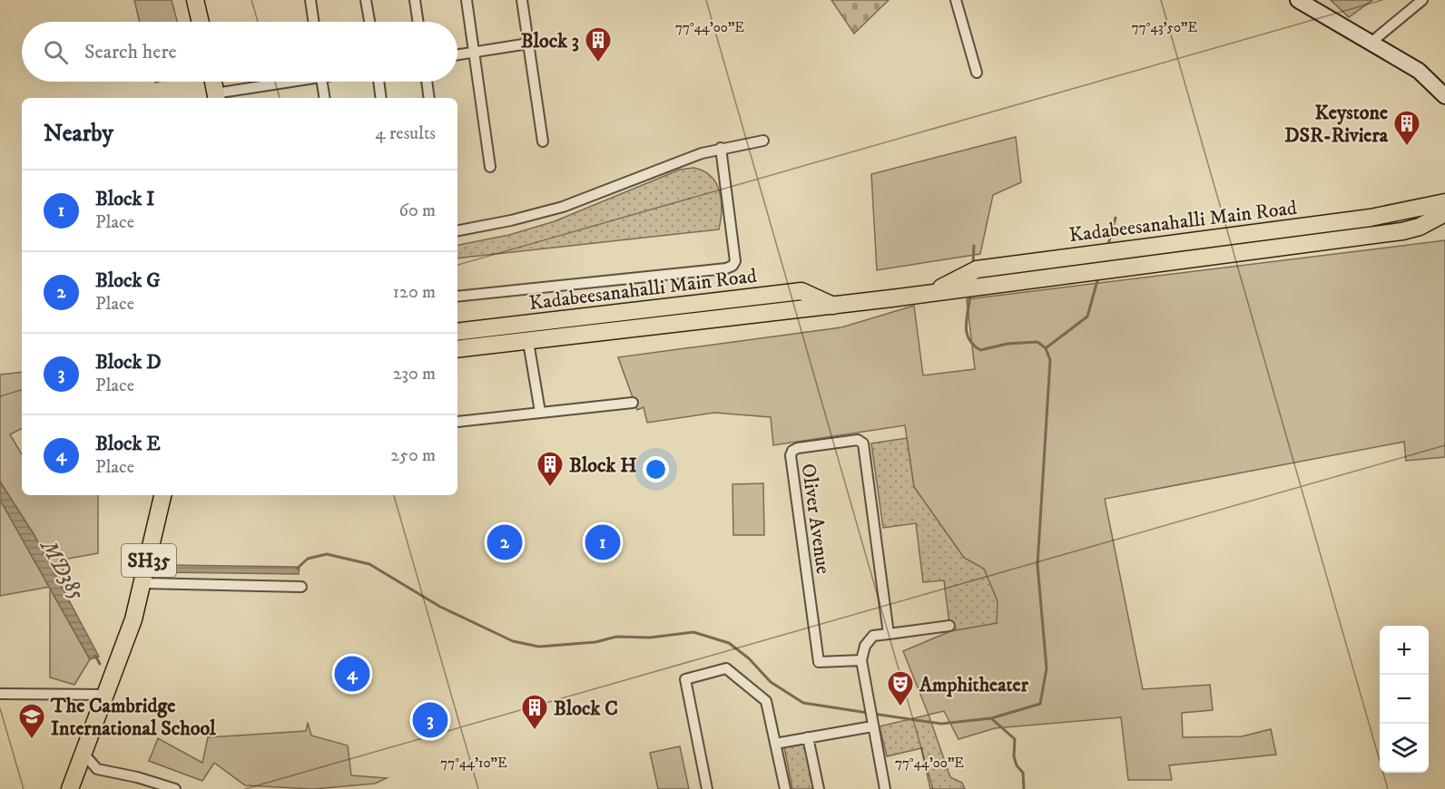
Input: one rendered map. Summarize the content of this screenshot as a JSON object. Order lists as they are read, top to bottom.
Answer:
{
  "streets": {
    "main road": ["Kadabeesanahalli Main Road", "SH35"],
    "street": ["Oliver Avenue"]
  },
  "water": ["MD385"],
  "places": {
    "building": [
      "Block 3",
      "Keystone DSR-Riviera",
      "Block H",
      "Block C"
    ],
    "theatre": ["Amphitheater"],
    "school or university": ["The Cambridge International School"]
  },
  "page": {
    "search": "Search here",
    "heading": ["Nearby", "4 results"],
    "list": [
      {
        "mark": "1",
        "name": "Block I",
        "note": "Place",
        "value": "60 m"
      },
      {
        "mark": "2",
        "name": "Block G",
        "note": "Place",
        "value": "120 m"
      },
      {
        "mark": "3",
        "name": "Block D",
        "note": "Place",
        "value": "230 m"
      },
      {
        "mark": "4",
        "name": "Block E",
        "note": "Place",
        "value": "250 m"
      }
    ],
    "pins": [
      "1",
      "2",
      "4",
      "3"
    ],
    "map_buttons": ["+", "−"]
  },
  "coordinates": ["77°44'00\"E", "77°43'50\"E", "77°44'10\"E"]
}
